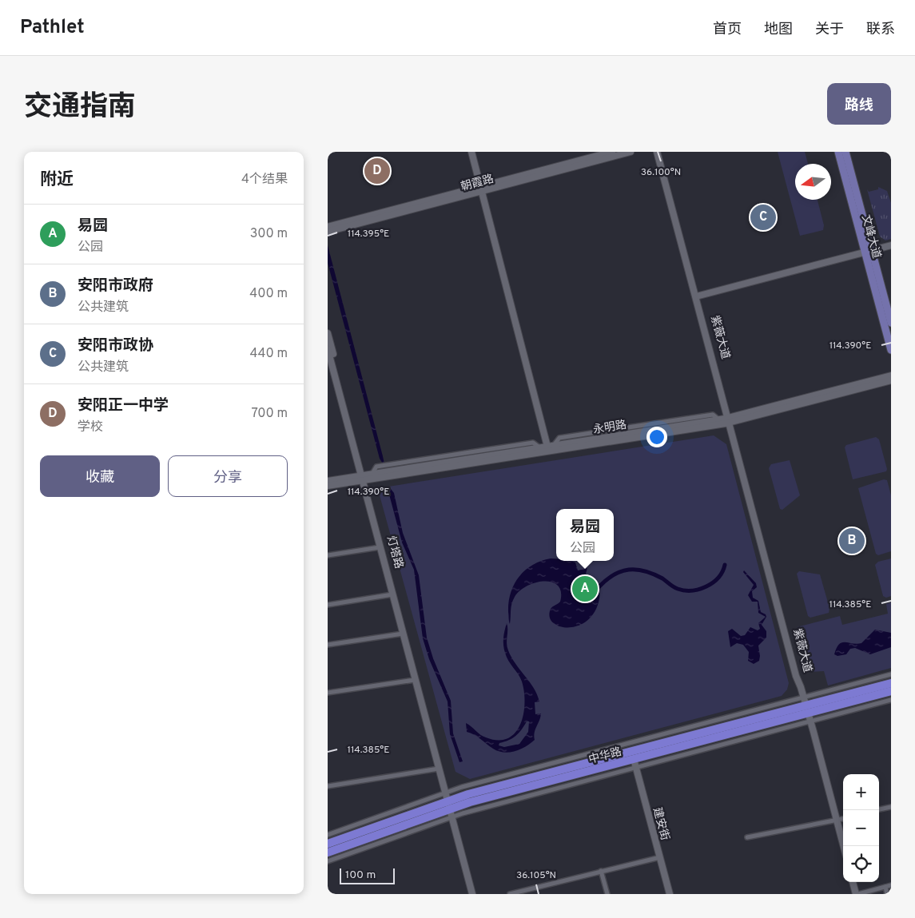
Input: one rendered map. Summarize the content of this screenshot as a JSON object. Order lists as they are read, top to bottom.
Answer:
{
  "streets": {
    "highway": ["中华路"],
    "main road": ["文峰大道"],
    "street": [
      "朝霞路",
      "紫薇大道",
      "永明路",
      "灯塔路",
      "建安街"
    ]
  },
  "crossings": [
    ["紫薇大道", "永明路"],
    ["紫薇大道", "中华路"],
    ["永明路", "灯塔路"],
    ["灯塔路", "中华路"],
    ["中华路", "建安街"]
  ],
  "scale_bar": "100 m",
  "north": "left",
  "page": {
    "header": "Pathlet",
    "nav": [
      "首页",
      "地图",
      "关于",
      "联系"
    ],
    "title": "交通指南",
    "buttons": [
      "路线",
      ["收藏", "分享"]
    ],
    "heading": ["附近", "4个结果"],
    "pins": [
      "D",
      "C",
      "B",
      "A"
    ],
    "list": [
      {
        "mark": "A",
        "name": "易园",
        "note": "公园",
        "value": "300 m"
      },
      {
        "mark": "B",
        "name": "安阳市政府",
        "note": "公共建筑",
        "value": "400 m"
      },
      {
        "mark": "C",
        "name": "安阳市政协",
        "note": "公共建筑",
        "value": "440 m"
      },
      {
        "mark": "D",
        "name": "安阳正一中学",
        "note": "学校",
        "value": "700 m"
      }
    ],
    "popup": ["易园", "公园"],
    "map_buttons": ["+", "−"],
    "scale": "100 m"
  },
  "coordinates": [
    "36.100°N",
    "114.395°E",
    "114.390°E",
    "114.385°E",
    "36.105°N"
  ]
}
